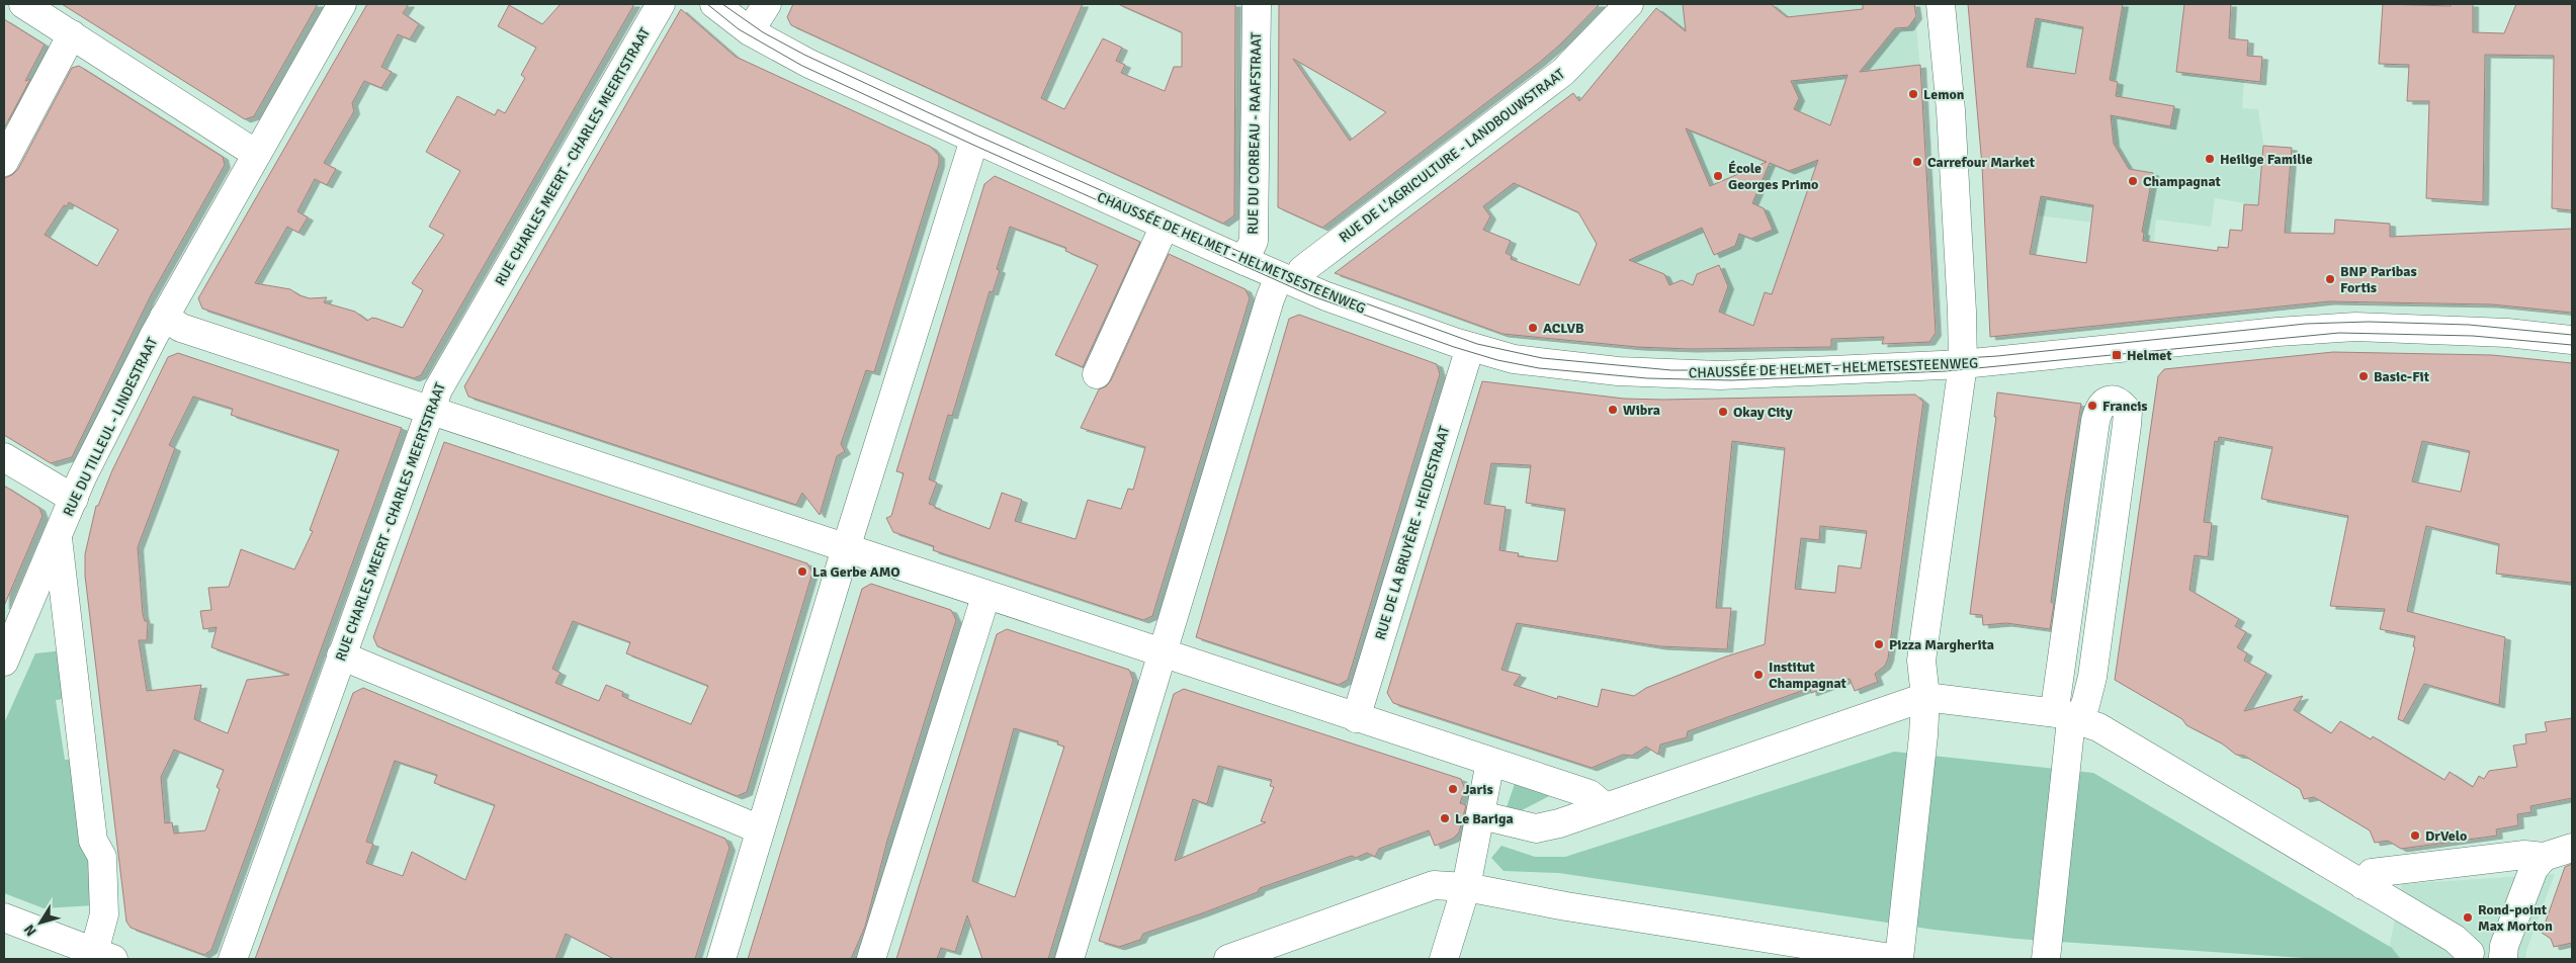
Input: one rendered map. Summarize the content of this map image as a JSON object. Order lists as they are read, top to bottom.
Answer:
{
  "streets": {
    "street": [
      "RUE DU CORBEAU - RAAFSTRAAT",
      "RUE DE L'AGRICULTURE - LANDBOUWSTRAAT",
      "RUE CHARLES MEERT - CHARLES MEERTSTRAAT",
      "CHAUSSÉE DE HELMET - HELMETSESTEENWEG",
      "RUE DU TILLEUL - LINDESTRAAT",
      "RUE DE LA BRUYÈRE - HEIDESTRAAT"
    ]
  },
  "crossings": [
    ["RUE DU CORBEAU - RAAFSTRAAT", "CHAUSSÉE DE HELMET - HELMETSESTEENWEG"],
    ["RUE DE L'AGRICULTURE - LANDBOUWSTRAAT", "CHAUSSÉE DE HELMET - HELMETSESTEENWEG"],
    ["CHAUSSÉE DE HELMET - HELMETSESTEENWEG", "RUE DE LA BRUYÈRE - HEIDESTRAAT"]
  ],
  "places": {
    "other": [
      "Lemon",
      "Heilige Familie",
      "Carrefour Market",
      "École Georges Primo",
      "Champagnat",
      "BNP Paribas Fortis",
      "ACLVB",
      "Basic-Fit",
      "Francis",
      "Wibra",
      "Okay City",
      "La Gerbe AMO",
      "Pizza Margherita",
      "Institut Champagnat",
      "Jaris",
      "Le Bariga",
      "DrVelo",
      "Rond-point Max Morton"
    ],
    "transit": ["Helmet"]
  },
  "north": "bottom left"
}
